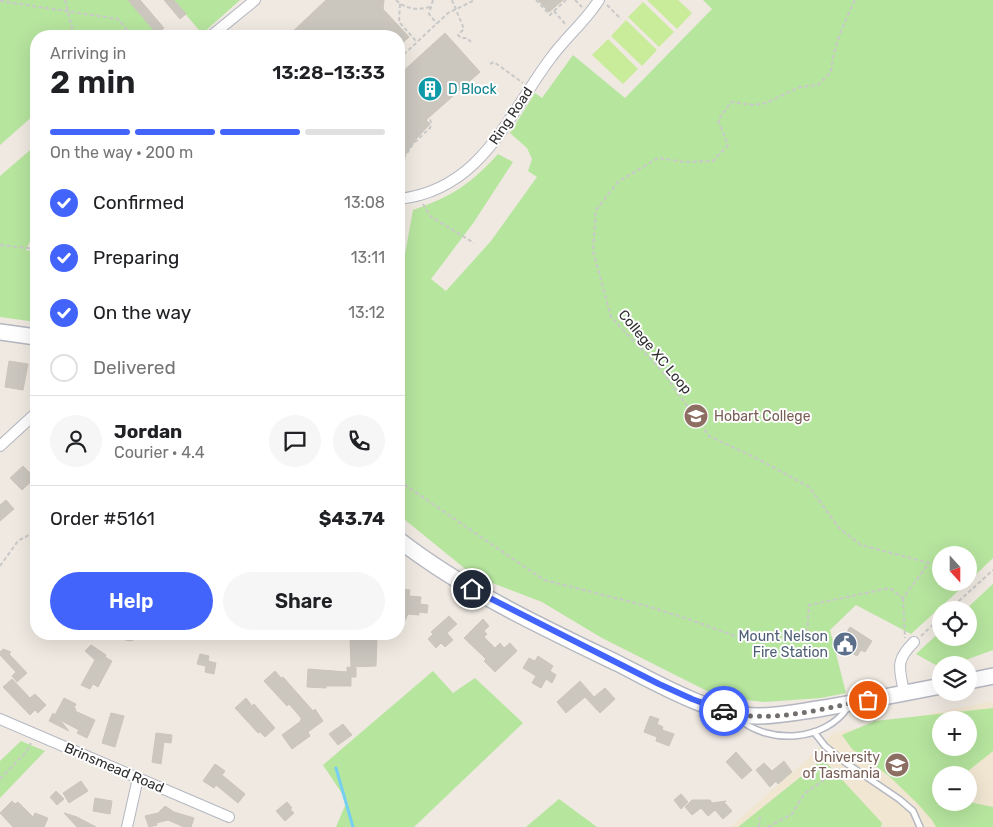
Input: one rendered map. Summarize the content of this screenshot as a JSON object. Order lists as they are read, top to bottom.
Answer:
{
  "streets": {
    "street": ["Ring Road", "Brinsmead Road"],
    "path": ["College XC Loop"]
  },
  "places": {
    "building": ["D Block"],
    "school or university": ["Hobart College", "University of Tasmania"],
    "public building": ["Mount Nelson Fire Station"]
  },
  "north": "bottom",
  "page": {
    "heading": ["2 min", "Arriving in", "13:28–13:33"],
    "panel": [
      "Jordan",
      "Courier · 4.4",
      "Order #5161",
      "$43.74"
    ],
    "bar": "On the way · 200 m",
    "list": [
      ["Confirmed", "13:08"],
      ["Preparing", "13:11"],
      ["On the way", "13:12"],
      "Delivered"
    ],
    "map_buttons": ["+", "−"],
    "buttons": ["Help", "Share"]
  }
}
